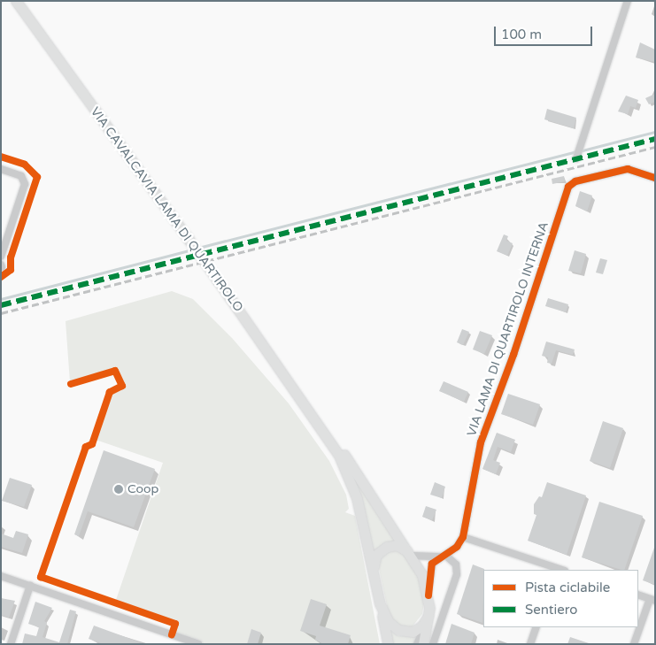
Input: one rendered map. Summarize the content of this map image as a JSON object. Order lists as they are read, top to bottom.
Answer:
{
  "streets": {
    "main road": ["VIA CAVALCAVIA LAMA DI QUARTIROLO"],
    "street": ["VIA LAMA DI QUARTIROLO INTERNA"]
  },
  "places": ["Coop"],
  "legend": ["Pista ciclabile", "Sentiero"],
  "scale_bar": "100 m"
}
